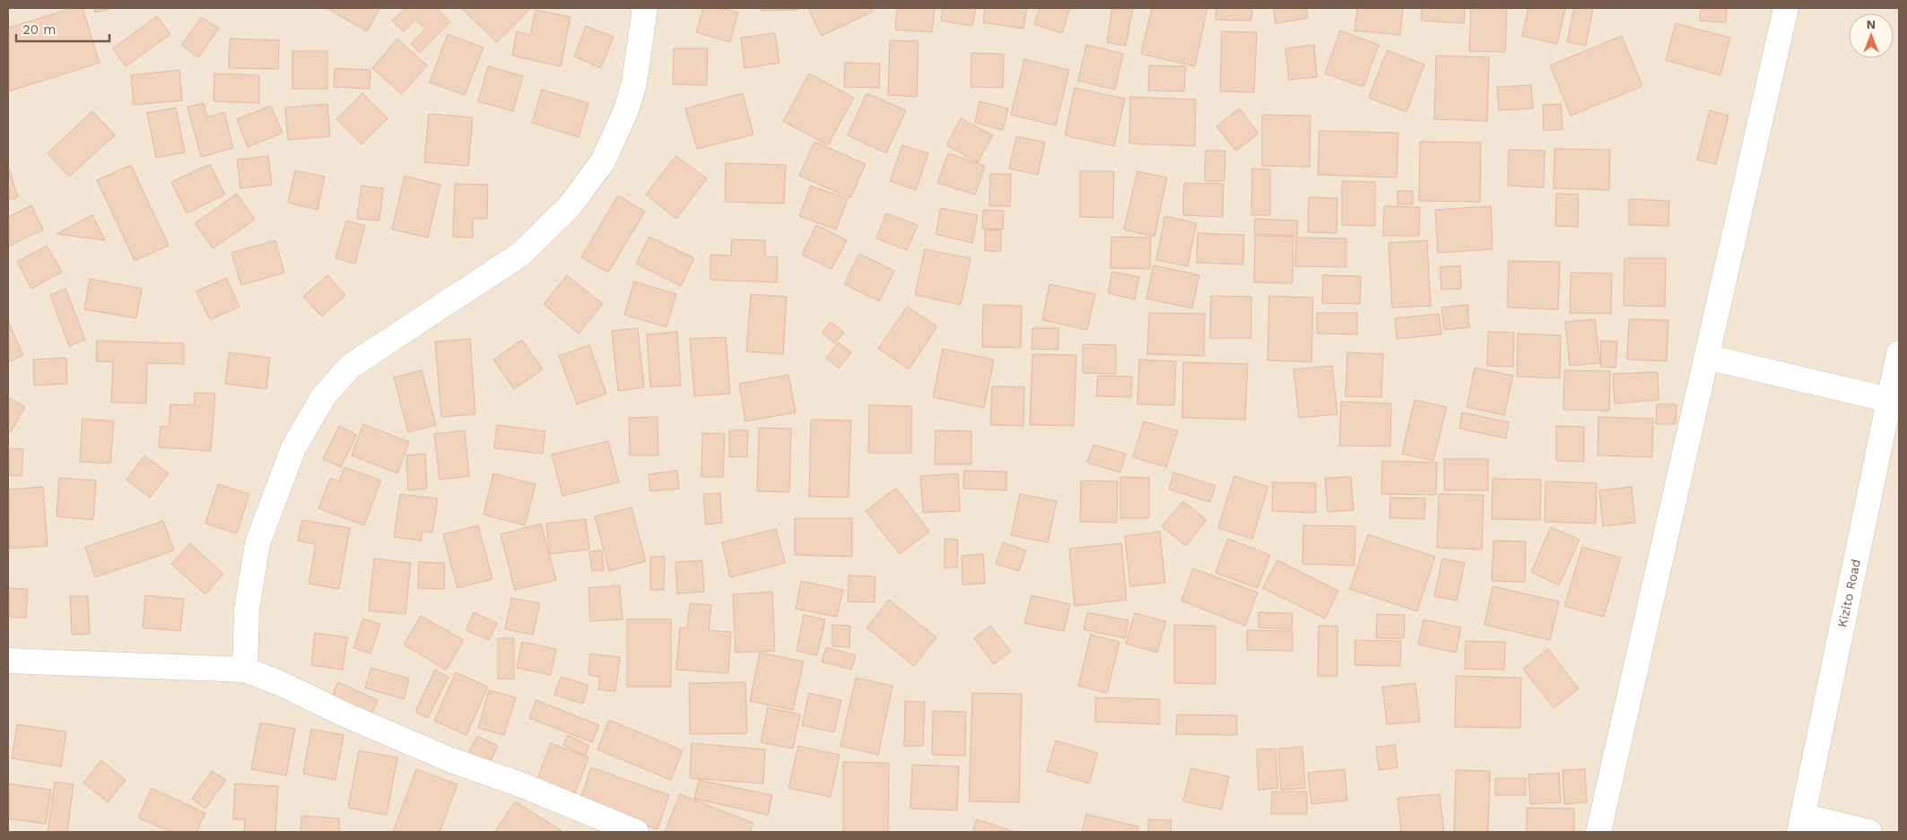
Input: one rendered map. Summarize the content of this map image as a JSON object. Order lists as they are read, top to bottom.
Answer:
{
  "streets": {
    "street": ["Kizito Road"]
  },
  "scale_bar": "20 m",
  "north": "top"
}
